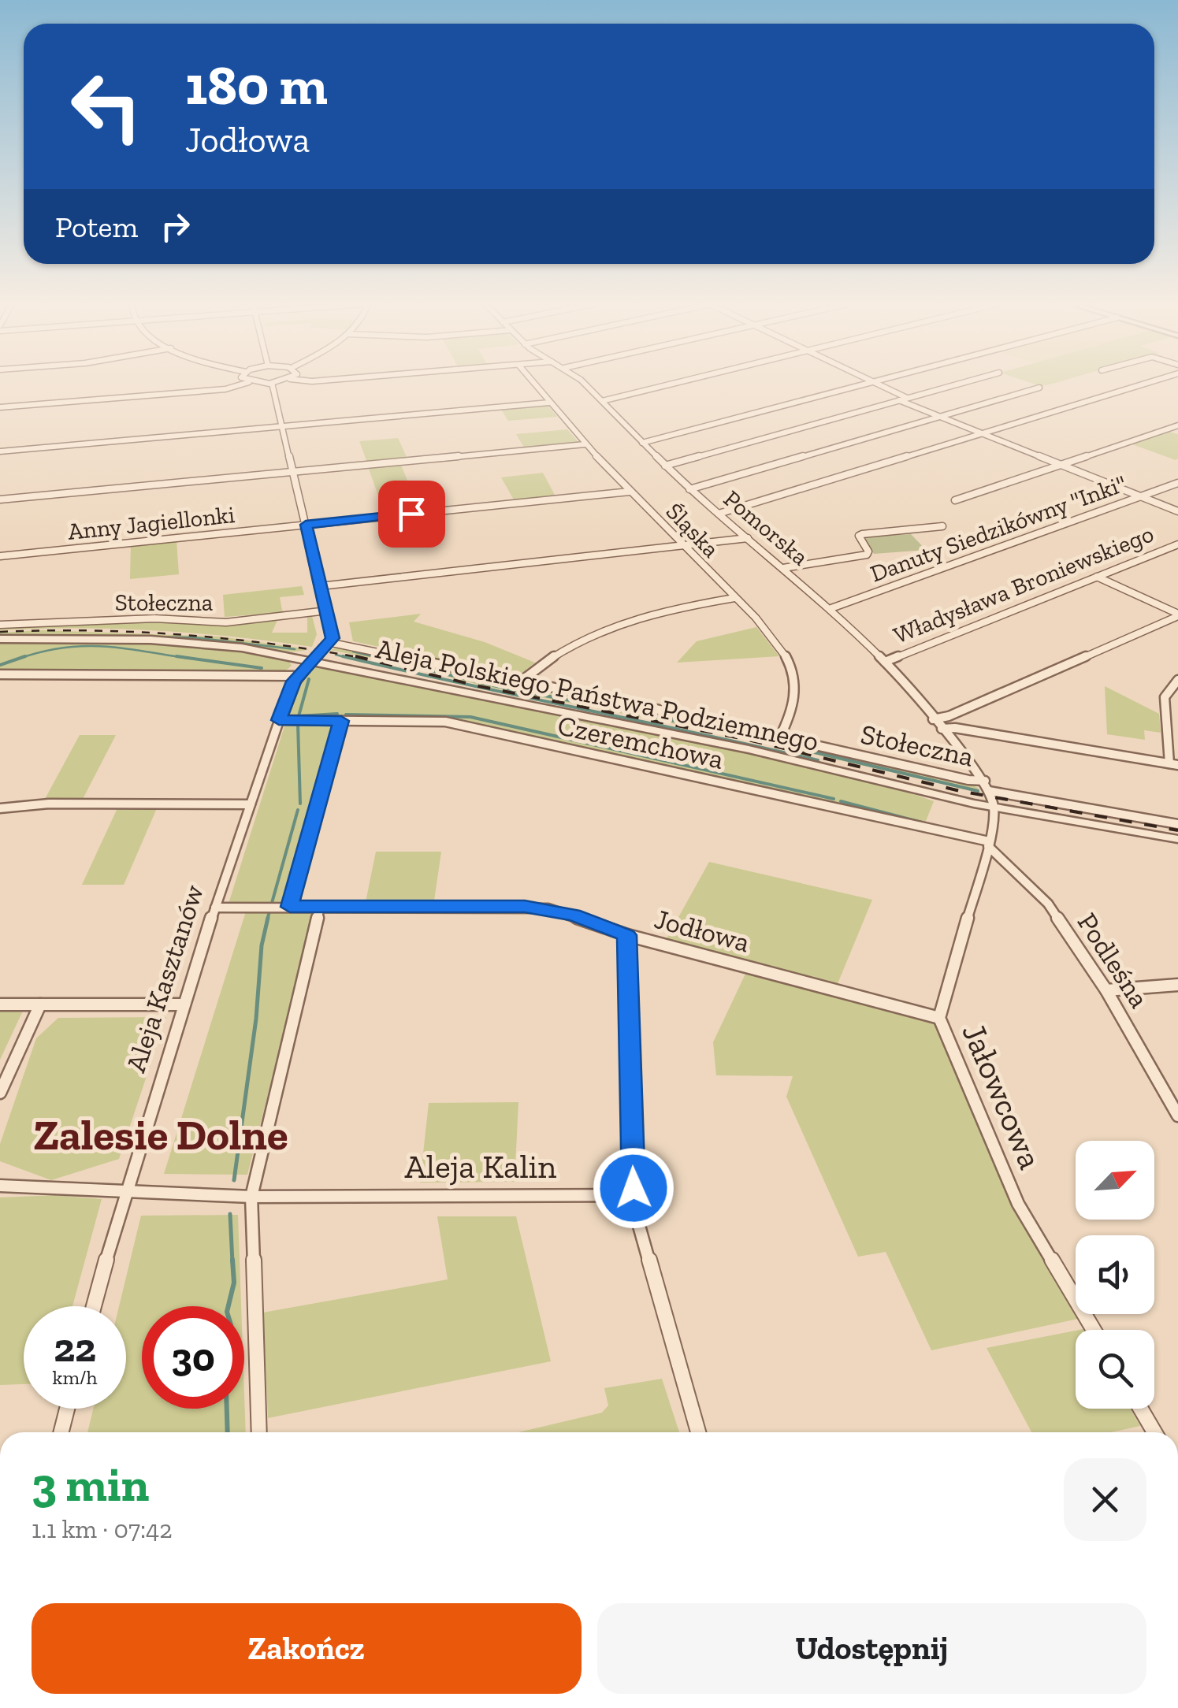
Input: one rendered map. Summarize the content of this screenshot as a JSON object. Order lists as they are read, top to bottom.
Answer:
{
  "streets": {
    "street": [
      "Anny Jagiellonki",
      "Pomorska",
      "Danuty Siedzikówny \"Inki\"",
      "Śląska",
      "Władysława Broniewskiego",
      "Stołeczna",
      "Aleja Polskiego Państwa Podziemnego",
      "Czeremchowa",
      "Jodłowa",
      "Podleśna",
      "Aleja Kasztanów",
      "Jałowcowa",
      "Aleja Kalin"
    ]
  },
  "crossings": [
    ["Anny Jagiellonki", "Śląska"],
    ["Pomorska", "Danuty Siedzikówny \"Inki\""],
    ["Pomorska", "Władysława Broniewskiego"],
    ["Pomorska", "Stołeczna"],
    ["Pomorska", "Aleja Polskiego Państwa Podziemnego"],
    ["Pomorska", "Jałowcowa"],
    ["Śląska", "Stołeczna"],
    ["Stołeczna", "Aleja Kasztanów"],
    ["Aleja Polskiego Państwa Podziemnego", "Aleja Kasztanów"],
    ["Aleja Polskiego Państwa Podziemnego", "Jałowcowa"],
    ["Czeremchowa", "Podleśna"],
    ["Czeremchowa", "Aleja Kasztanów"],
    ["Czeremchowa", "Jałowcowa"],
    ["Jodłowa", "Aleja Kasztanów"],
    ["Jodłowa", "Jałowcowa"],
    ["Podleśna", "Jałowcowa"],
    ["Aleja Kasztanów", "Aleja Kalin"]
  ],
  "districts": ["Zalesie Dolne"],
  "north": "top right",
  "page": {
    "turn": ["180 m", "Jodłowa"],
    "then": "Potem",
    "speed": "22 km/h",
    "limit": "30",
    "heading": ["3 min", "1.1 km · 07:42"],
    "buttons": ["Zakończ", "Udostępnij"]
  }
}
